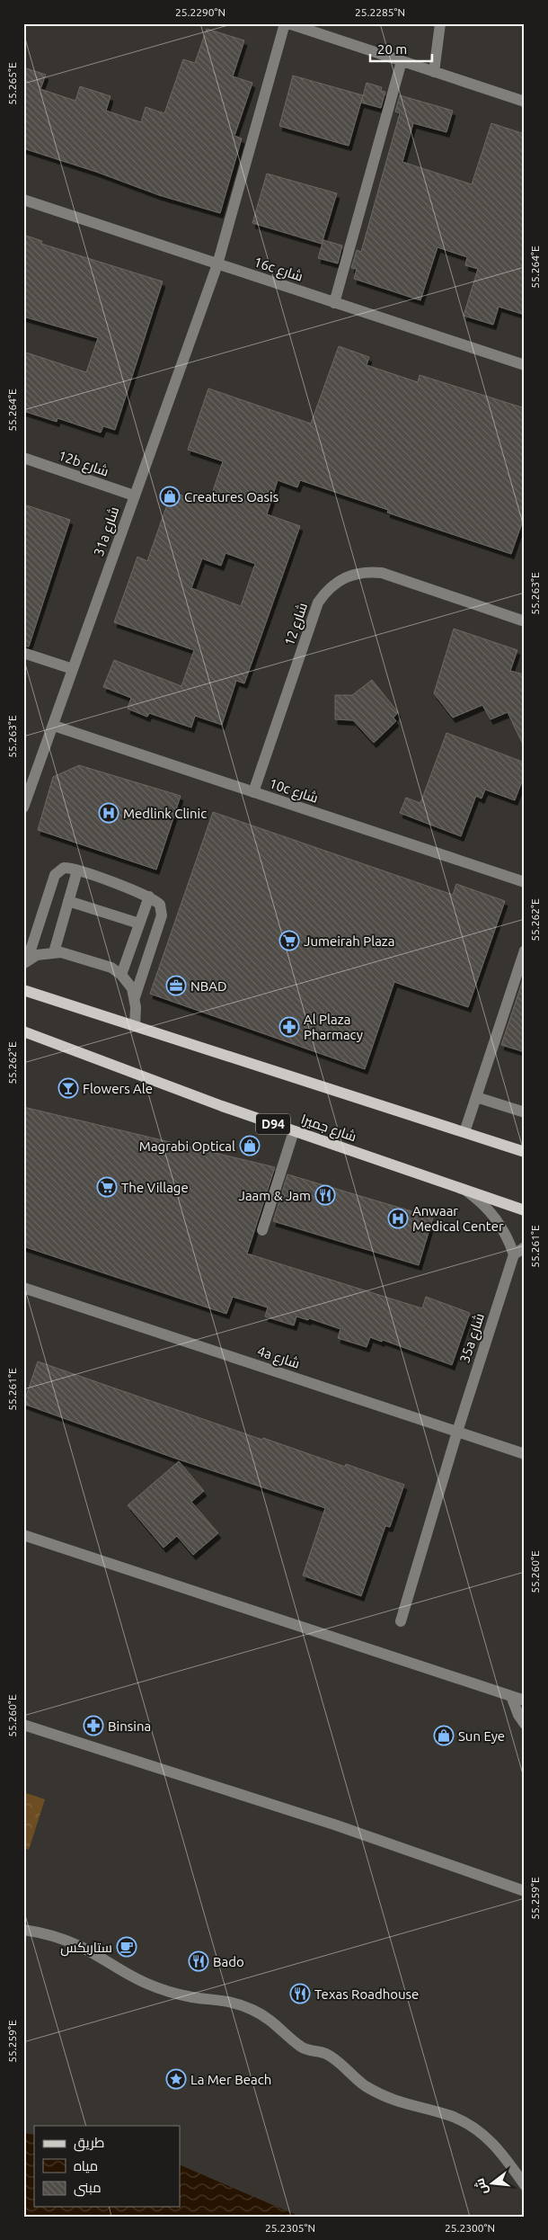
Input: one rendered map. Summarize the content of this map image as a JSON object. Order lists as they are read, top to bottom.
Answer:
{
  "streets": {
    "main road": ["D94", "شارع جميرا"],
    "street": [
      "16c شارع",
      "12b شارع",
      "31a شارع",
      "شارع 12",
      "10c شارع",
      "35a شارع",
      "4a شارع"
    ]
  },
  "crossings": [
    ["16c شارع", "31a شارع"],
    ["12b شارع", "31a شارع"],
    ["31a شارع", "10c شارع"],
    ["شارع 12", "10c شارع"],
    ["35a شارع", "4a شارع"]
  ],
  "places": {
    "shop": ["Creatures Oasis", "Magrabi Optical", "Sun Eye"],
    "hospital": ["Medlink Clinic", "Anwaar Medical Center"],
    "supermarket": ["Jumeirah Plaza", "The Village"],
    "office": ["NBAD"],
    "pharmacy": ["Al Plaza Pharmacy", "Binsina"],
    "bar": ["Flowers Ale"],
    "restaurant": ["Jaam & Jam", "Bado", "Texas Roadhouse"],
    "cafe": ["ستاربكس"],
    "place": ["La Mer Beach"]
  },
  "legend": ["طريق", "مياه", "مبنى"],
  "scale_bar": "20 m",
  "north": "left",
  "coordinates": [
    "25.2290°N",
    "25.2285°N",
    "55.265°E",
    "55.264°E",
    "55.263°E",
    "55.262°E",
    "55.261°E",
    "55.260°E",
    "55.259°E",
    "25.2305°N",
    "25.2300°N"
  ]
}
